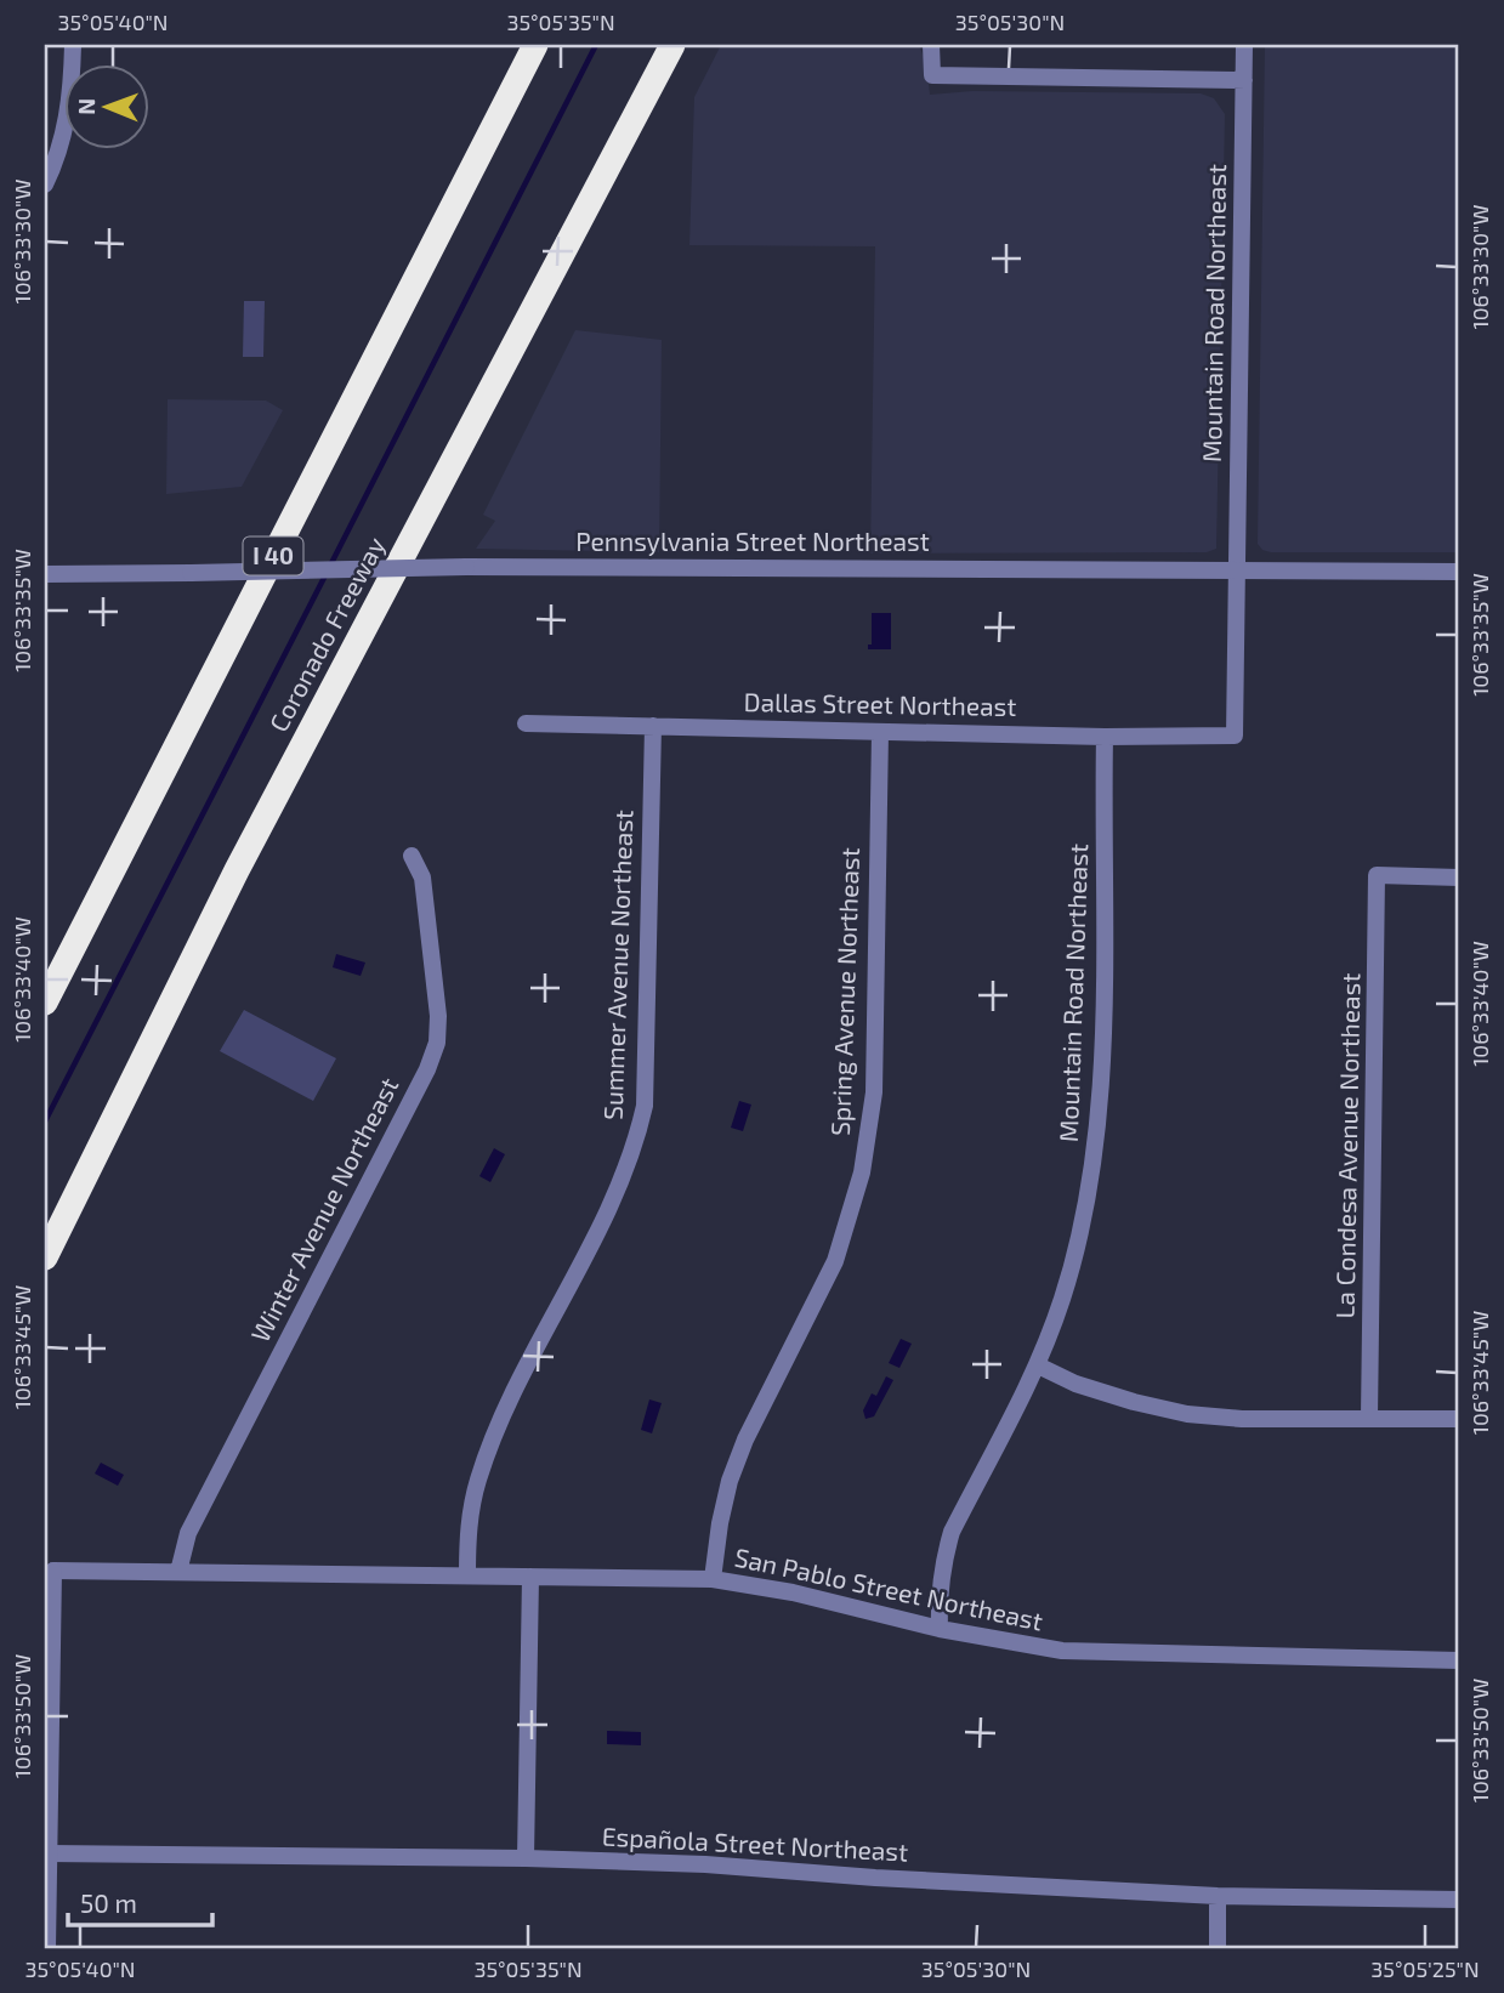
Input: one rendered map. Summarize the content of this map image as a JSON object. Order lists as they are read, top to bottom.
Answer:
{
  "streets": {
    "highway": ["I 40", "Coronado Freeway"],
    "street": [
      "Mountain Road Northeast",
      "Pennsylvania Street Northeast",
      "Dallas Street Northeast",
      "Summer Avenue Northeast",
      "Spring Avenue Northeast",
      "La Condesa Avenue Northeast",
      "Winter Avenue Northeast",
      "San Pablo Street Northeast",
      "Española Street Northeast"
    ]
  },
  "crossings": [
    ["Mountain Road Northeast", "Pennsylvania Street Northeast"],
    ["Mountain Road Northeast", "Dallas Street Northeast"],
    ["Mountain Road Northeast", "San Pablo Street Northeast"],
    ["Dallas Street Northeast", "Summer Avenue Northeast"],
    ["Dallas Street Northeast", "Spring Avenue Northeast"],
    ["Summer Avenue Northeast", "San Pablo Street Northeast"],
    ["Spring Avenue Northeast", "San Pablo Street Northeast"],
    ["Winter Avenue Northeast", "San Pablo Street Northeast"],
    ["San Pablo Street Northeast", "Española Street Northeast"]
  ],
  "scale_bar": "50 m",
  "north": "left",
  "coordinates": [
    "35°05'40\"N",
    "35°05'35\"N",
    "35°05'30\"N",
    "106°33'30\"W",
    "106°33'35\"W",
    "106°33'40\"W",
    "106°33'45\"W",
    "106°33'50\"W",
    "35°05'25\"N"
  ]
}
